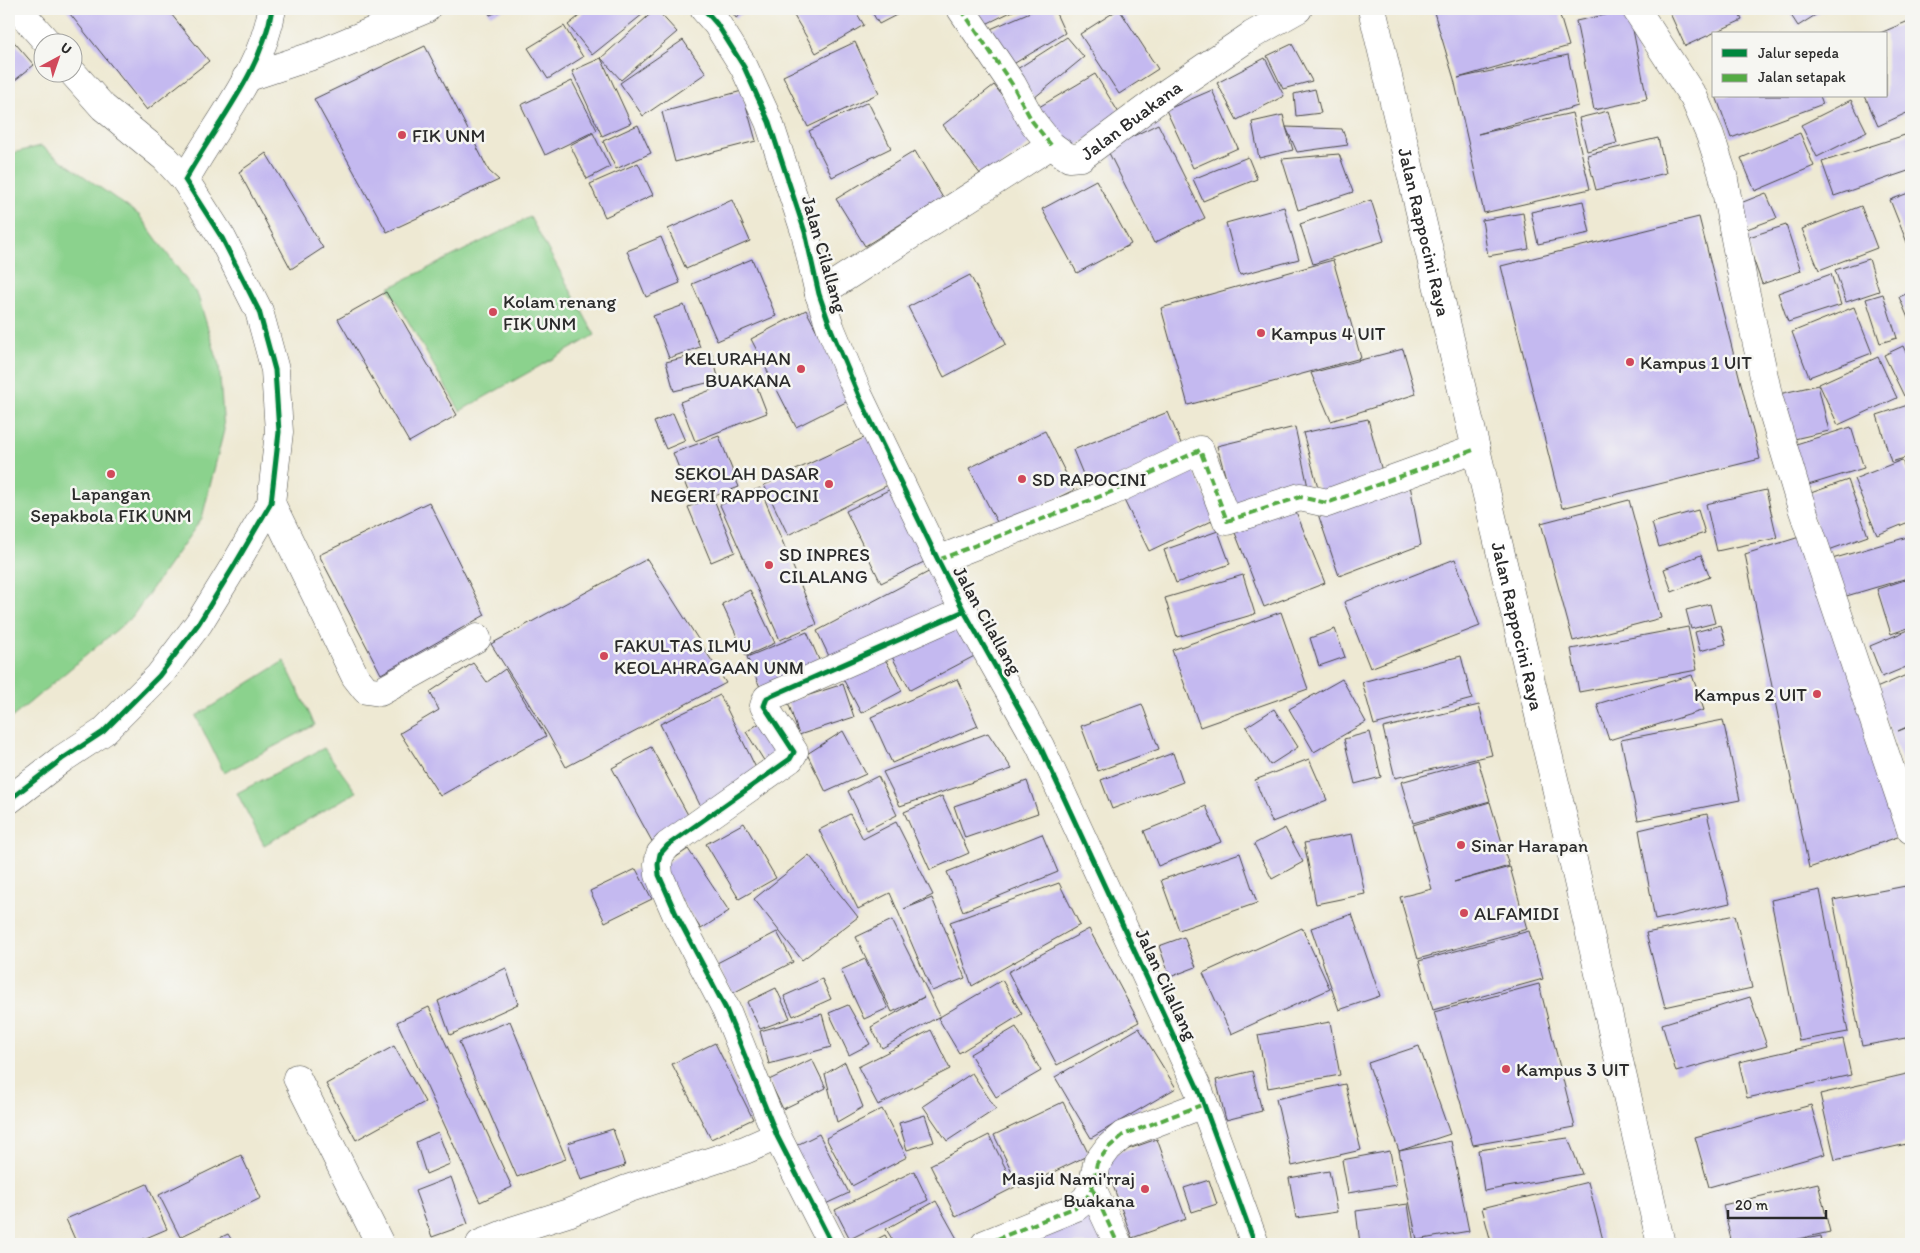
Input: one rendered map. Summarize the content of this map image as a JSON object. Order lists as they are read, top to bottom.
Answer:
{
  "streets": {
    "street": ["Jalan Buakana", "Jalan Rappocini Raya", "Jalan Cilallang"]
  },
  "places": [
    "FIK UNM",
    "Kolam renang FIK UNM",
    "Kampus 4 UIT",
    "Kampus 1 UIT",
    "KELURAHAN BUAKANA",
    "Lapangan Sepakbola FIK UNM",
    "SD RAPOCINI",
    "SEKOLAH DASAR NEGERI RAPPOCINI",
    "SD INPRES CILALANG",
    "FAKULTAS ILMU KEOLAHRAGAAN UNM",
    "Kampus 2 UIT",
    "Sinar Harapan",
    "ALFAMIDI",
    "Kampus 3 UIT",
    "Masjid Nami'rraj Buakana"
  ],
  "legend": ["Jalur sepeda", "Jalan setapak"],
  "scale_bar": "20 m",
  "north": "top right"
}
